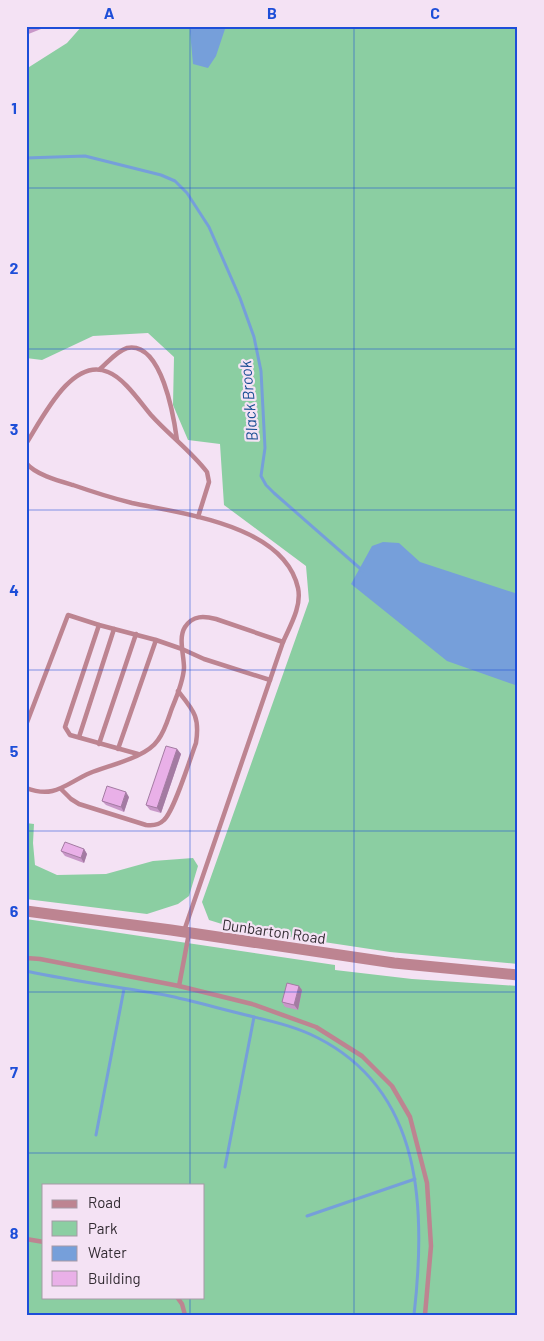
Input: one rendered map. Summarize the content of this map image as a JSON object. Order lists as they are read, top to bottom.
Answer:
{
  "streets": {
    "street": ["Dunbarton Road"]
  },
  "water": ["Black Brook"],
  "legend": [
    "Road",
    "Park",
    "Water",
    "Building"
  ],
  "grid": {
    "columns": ["A", "B", "C"],
    "rows": [
      "1",
      "2",
      "3",
      "4",
      "5",
      "6",
      "7",
      "8"
    ]
  }
}
